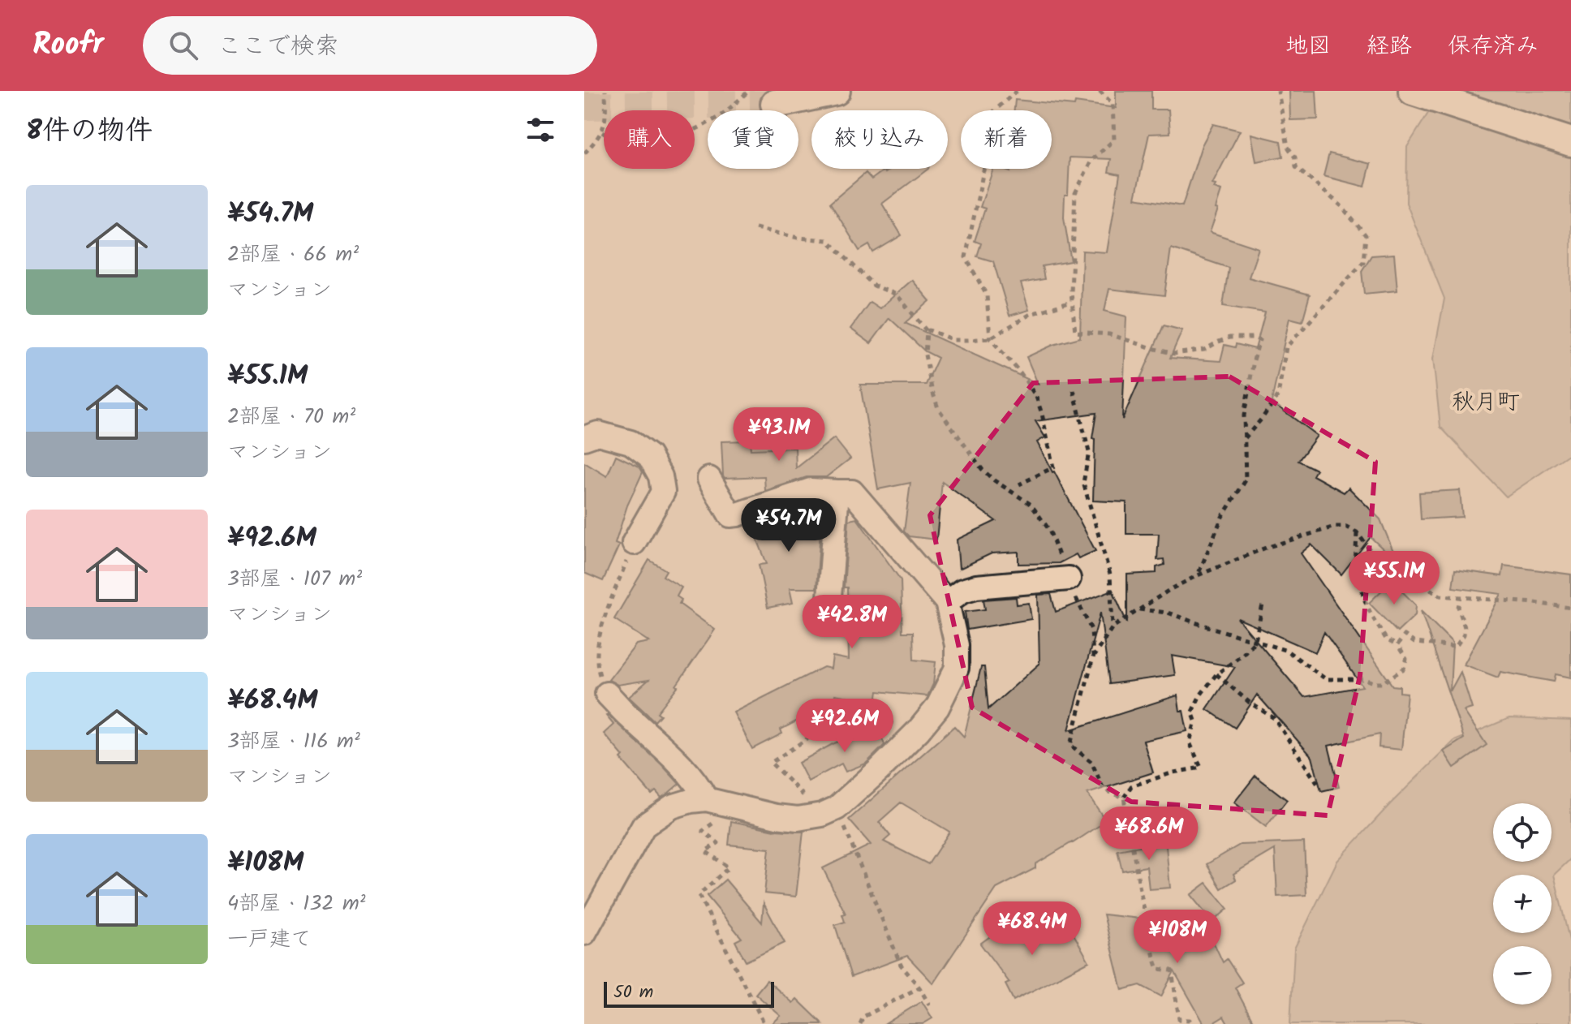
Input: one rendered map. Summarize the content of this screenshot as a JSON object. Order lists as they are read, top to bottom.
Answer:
{
  "districts": ["秋月町"],
  "scale_bar": "50 m",
  "page": {
    "header": "Roofr",
    "search": "ここで検索",
    "nav": ["地図", "経路", "保存済み"],
    "heading": "8件の物件",
    "chip": [
      "購入",
      "賃貸",
      "絞り込み",
      "新着"
    ],
    "list": [
      {
        "name": "¥54.7M",
        "note": "2部屋 · 66 m² · マンション"
      },
      {
        "name": "¥55.1M",
        "note": "2部屋 · 70 m² · マンション"
      },
      {
        "name": "¥92.6M",
        "note": "3部屋 · 107 m² · マンション"
      },
      {
        "name": "¥68.4M",
        "note": "3部屋 · 116 m² · マンション"
      },
      {
        "name": "¥108M",
        "note": "4部屋 · 132 m² · 一戸建て"
      }
    ],
    "price": [
      "¥93.1M",
      "¥54.7M",
      "¥55.1M",
      "¥42.8M",
      "¥92.6M",
      "¥68.6M",
      "¥68.4M",
      "¥108M"
    ],
    "map_buttons": ["+", "−"],
    "scale": "50 m"
  }
}
